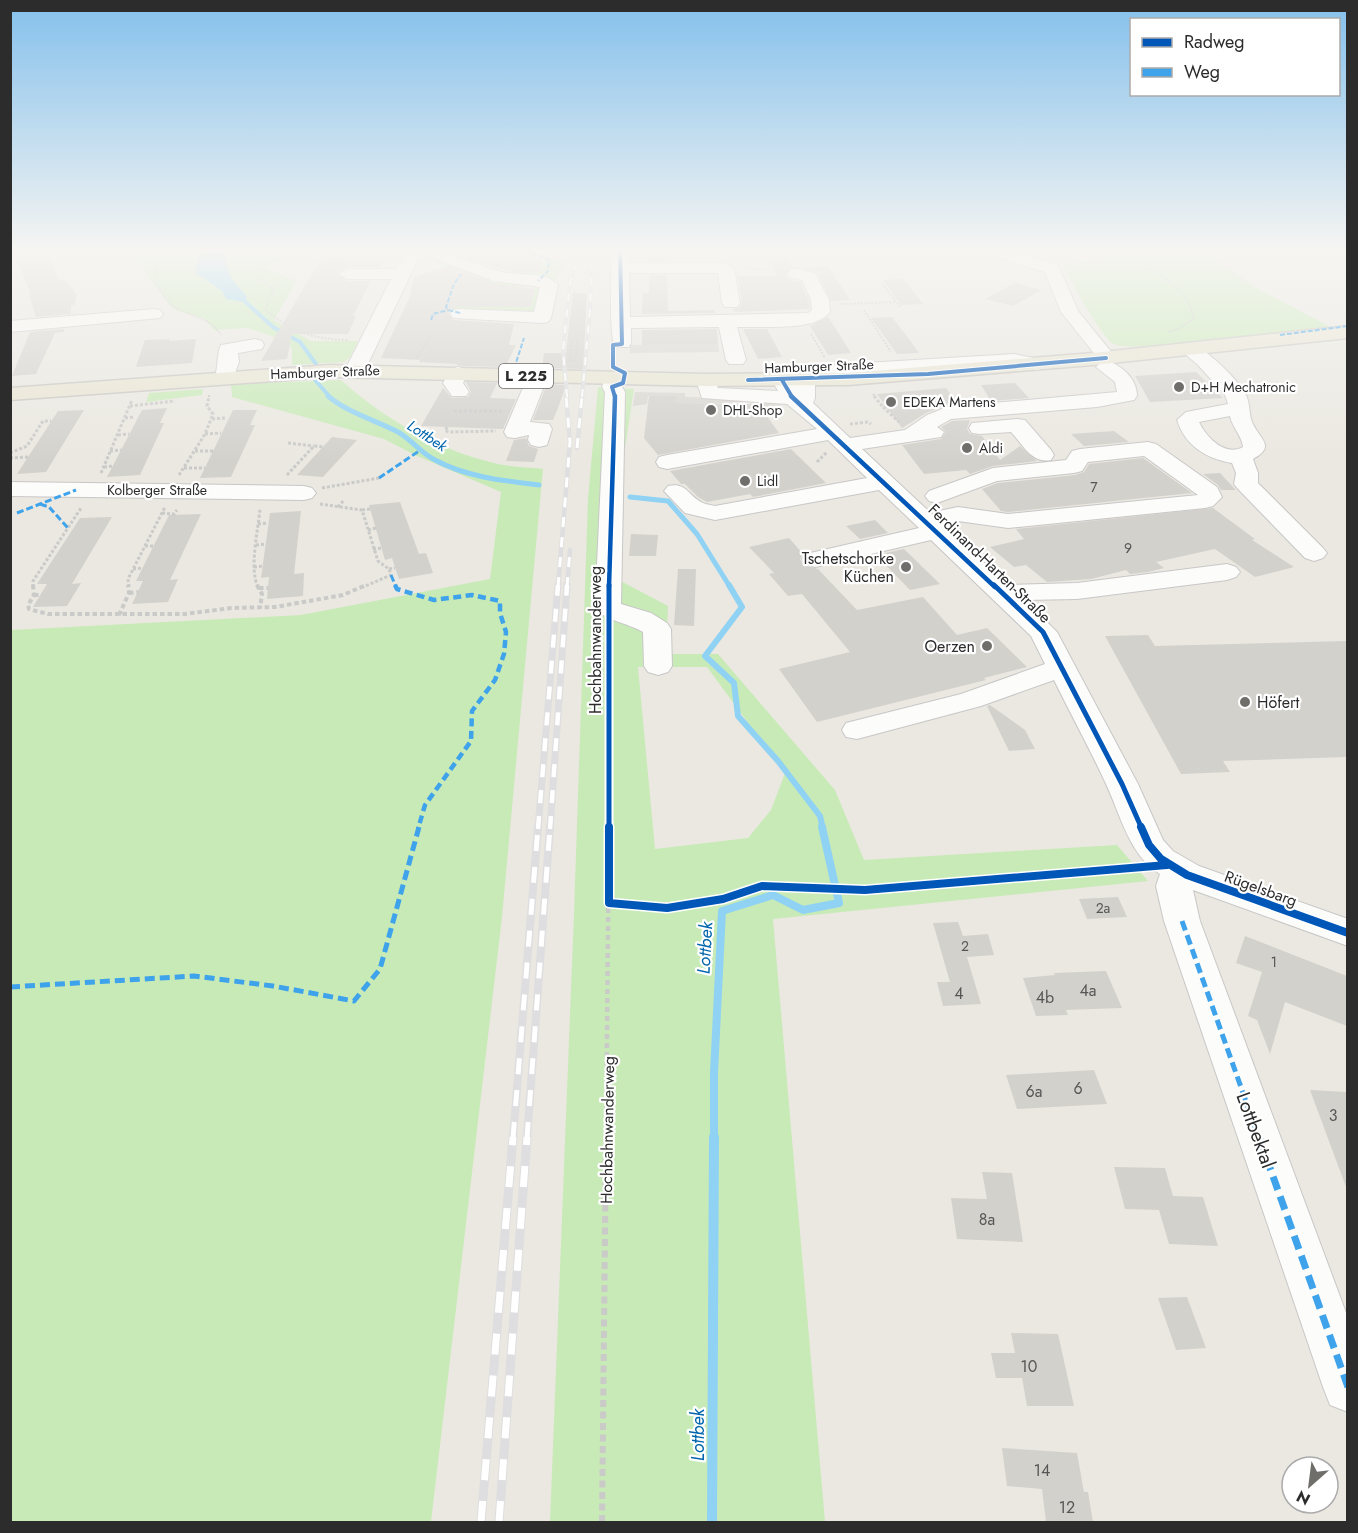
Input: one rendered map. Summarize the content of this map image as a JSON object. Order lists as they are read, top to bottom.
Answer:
{
  "streets": {
    "main road": ["Hamburger Straße", "L 225"],
    "street": [
      "Kolberger Straße",
      "Ferdinand-Harten-Straße",
      "Hochbahnwanderweg",
      "Rügelsbarg",
      "Lottbektal"
    ]
  },
  "crossings": [
    ["Hamburger Straße", "Ferdinand-Harten-Straße"],
    ["Hamburger Straße", "Hochbahnwanderweg"],
    ["Ferdinand-Harten-Straße", "Rügelsbarg"],
    ["Ferdinand-Harten-Straße", "Lottbektal"],
    ["Rügelsbarg", "Lottbektal"]
  ],
  "water": ["Lottbek"],
  "places": [
    "D+H Mechatronic",
    "EDEKA Martens",
    "DHL-Shop",
    "Aldi",
    "Lidl",
    "Tschetschorke Küchen",
    "Oerzen",
    "Höfert"
  ],
  "house_numbers": [
    "7",
    "9",
    "2a",
    "2",
    "1",
    "4a",
    "4",
    "4b",
    "6",
    "6a",
    "3",
    "8a",
    "10",
    "14",
    "12"
  ],
  "legend": ["Radweg", "Weg"],
  "north": "bottom left"
}
